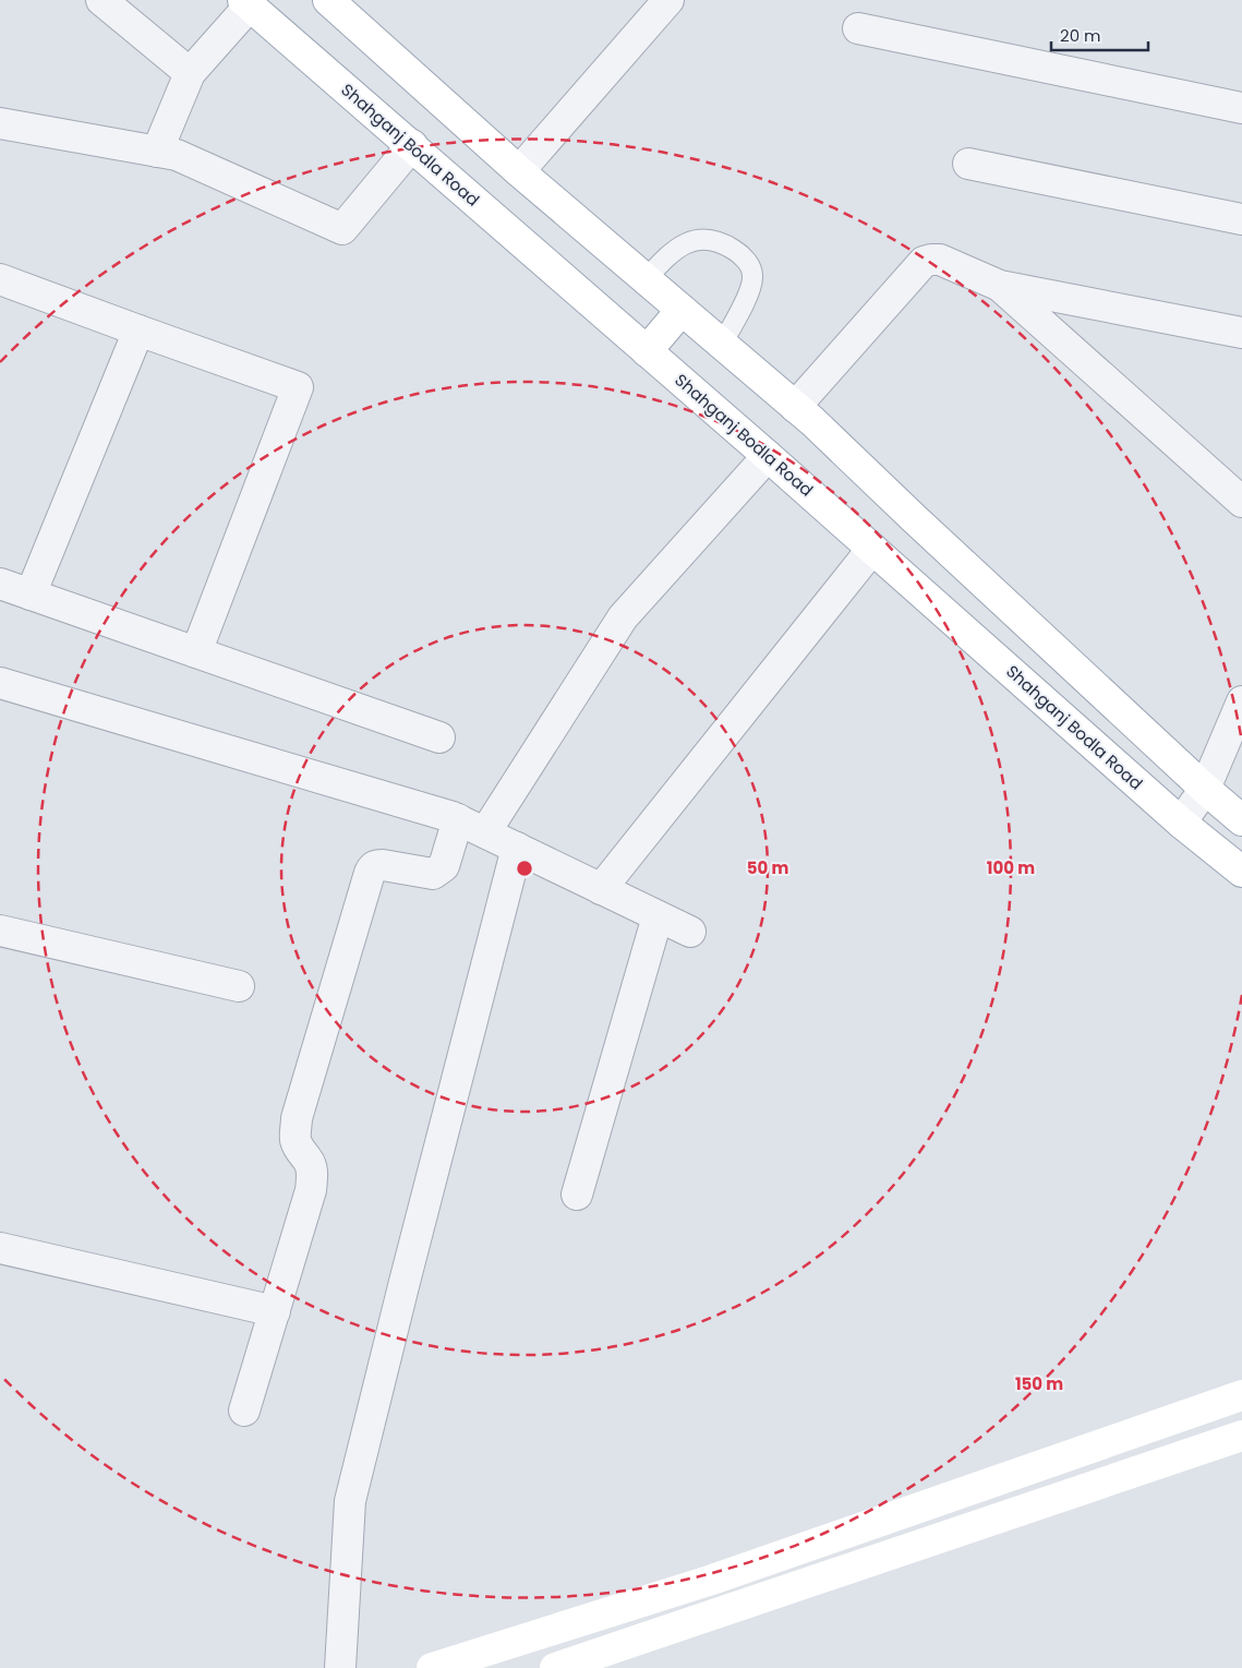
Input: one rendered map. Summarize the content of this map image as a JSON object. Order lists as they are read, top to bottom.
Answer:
{
  "streets": {
    "main road": ["Shahganj Bodla Road"]
  },
  "scale_bar": "20 m",
  "rings": ["50 m", "100 m", "150 m"]
}
